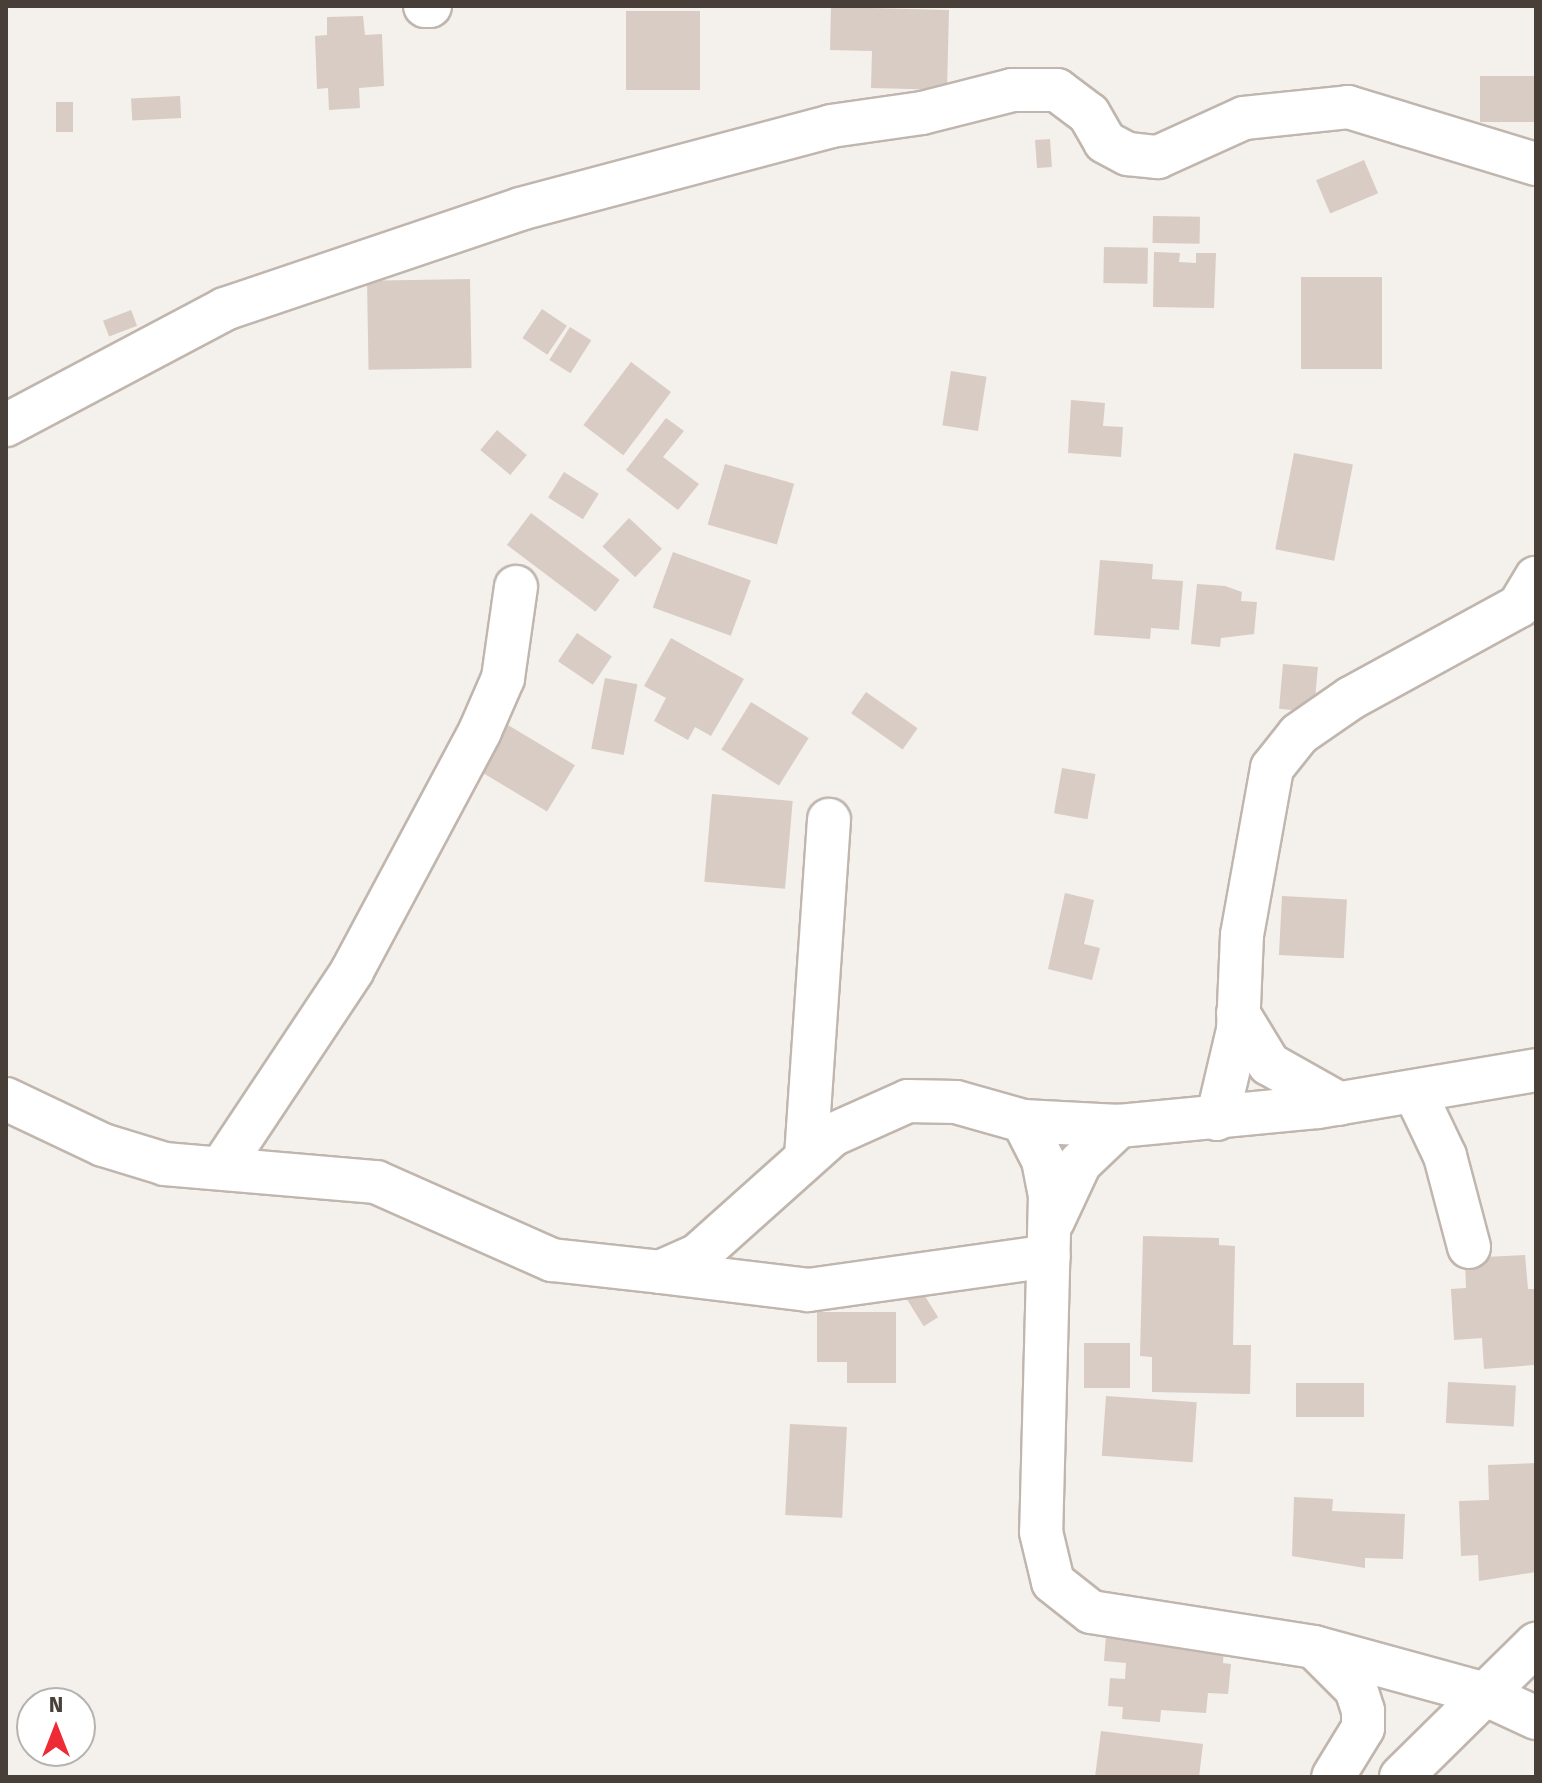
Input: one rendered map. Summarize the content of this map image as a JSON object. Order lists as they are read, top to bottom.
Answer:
{
  "north": "top"
}
